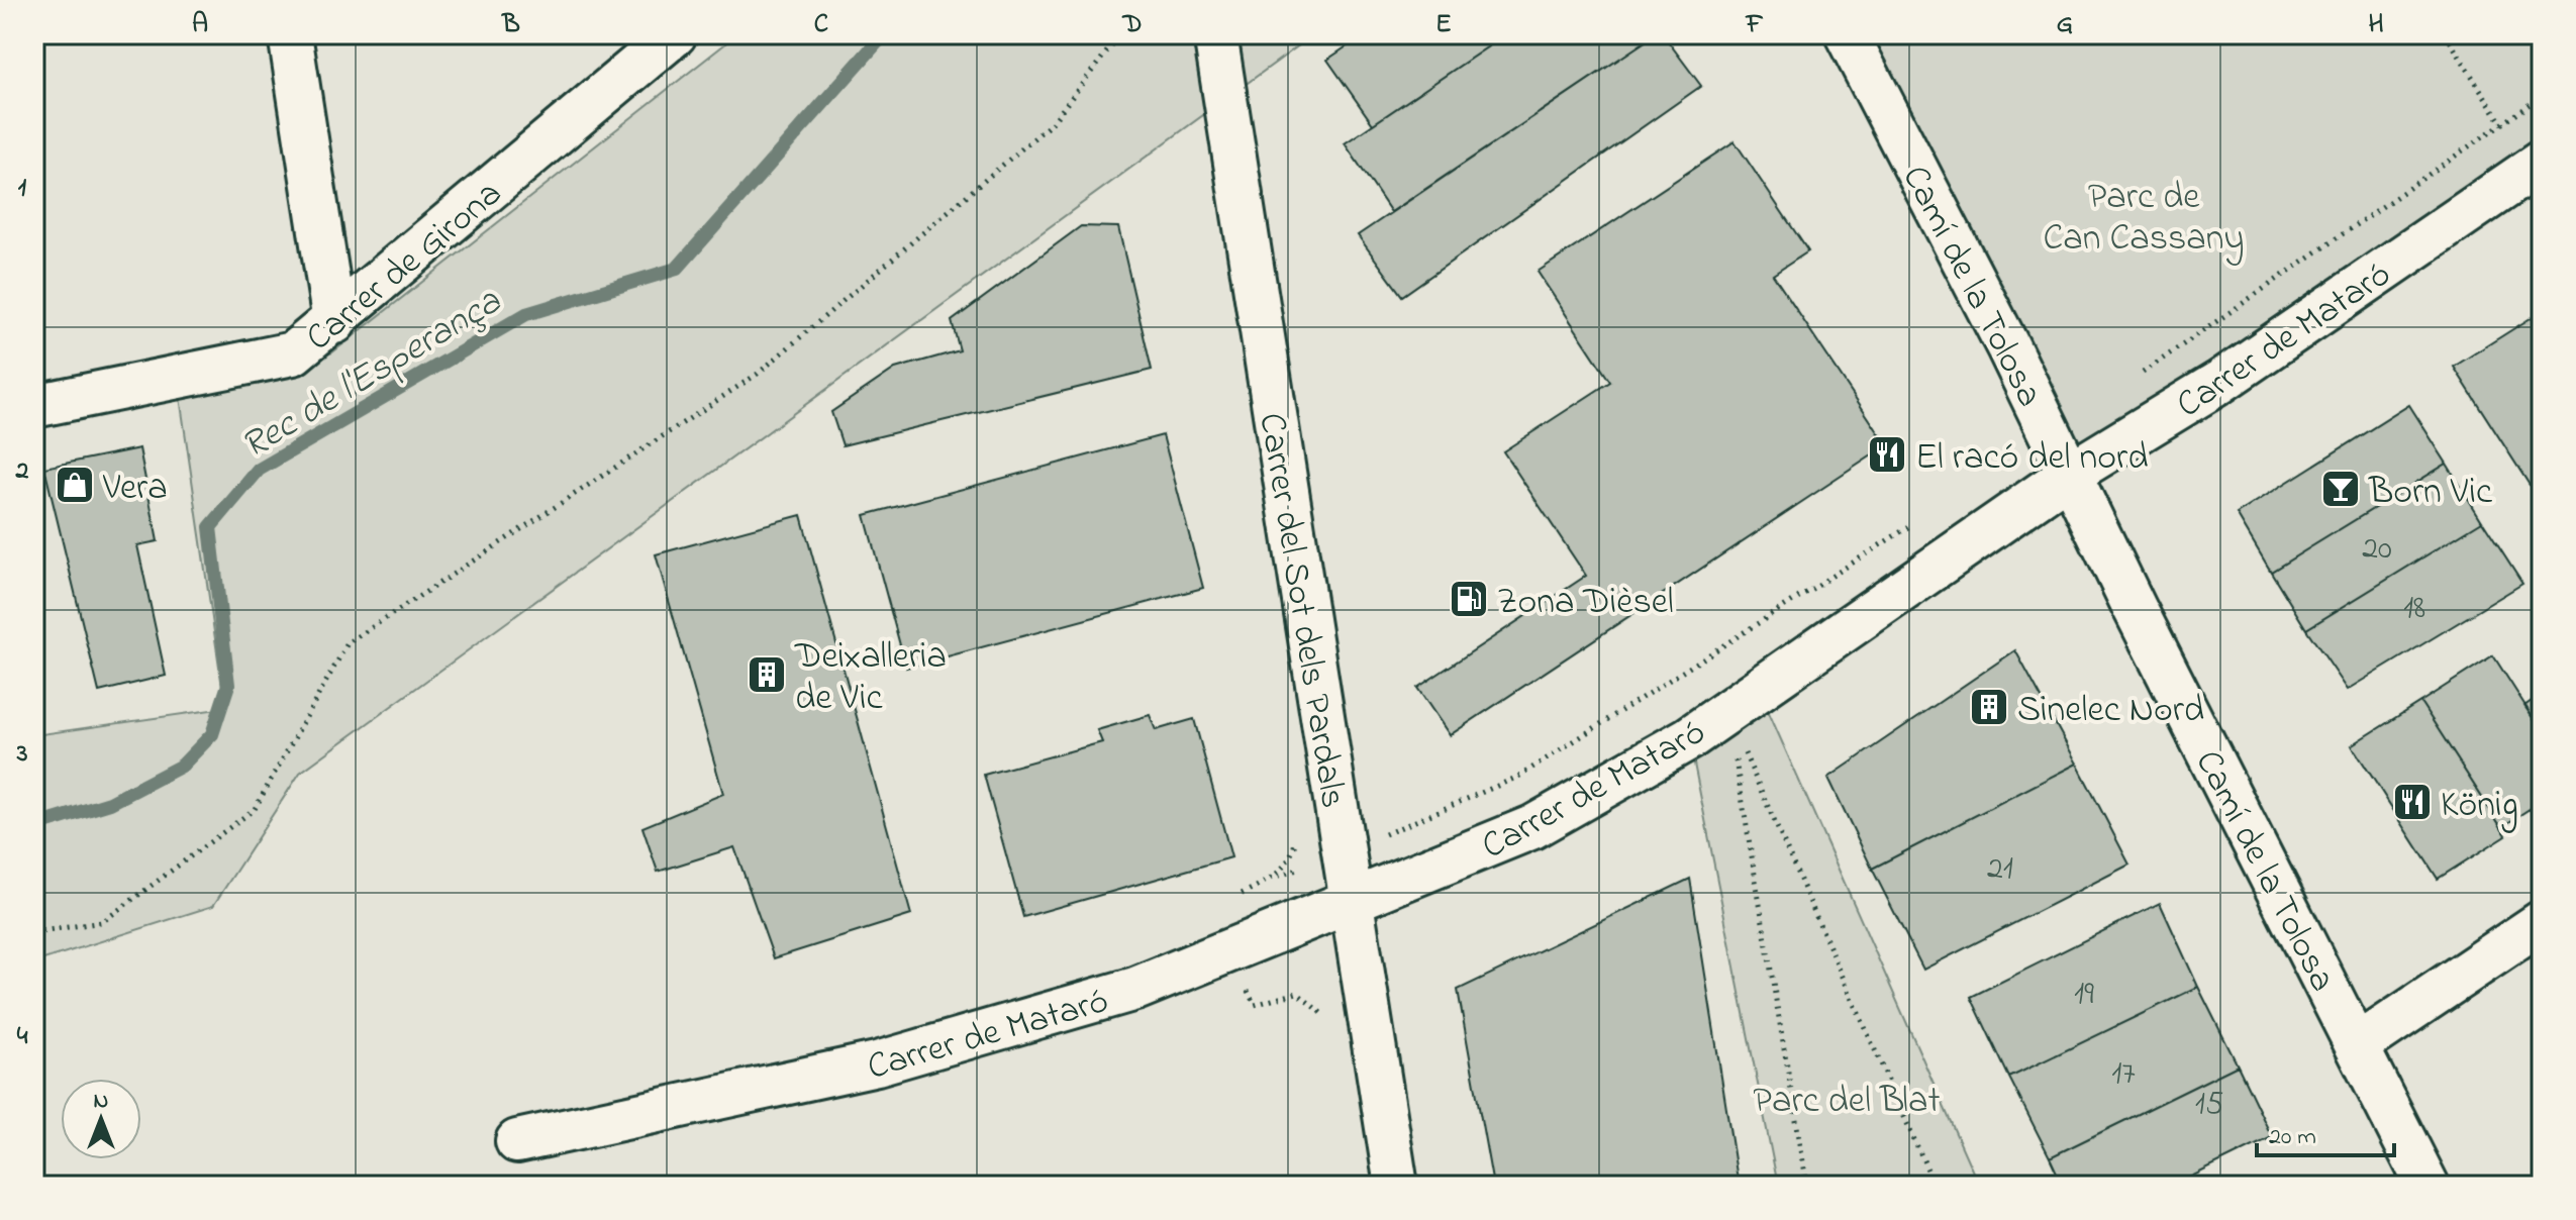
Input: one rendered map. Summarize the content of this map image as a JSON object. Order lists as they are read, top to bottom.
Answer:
{
  "streets": {
    "street": [
      "Carrer de Girona",
      "Camí de la Tolosa",
      "Carrer de Mataró",
      "Carrer del Sot dels Pardals"
    ]
  },
  "crossings": [
    ["Camí de la Tolosa", "Carrer de Mataró"],
    ["Carrer de Mataró", "Carrer del Sot dels Pardals"]
  ],
  "water": ["Rec de l'Esperança"],
  "parks": ["Parc de Can Cassany", "Parc del Blat"],
  "places": {
    "restaurant": ["El racó del nord", "König"],
    "shop": ["Vera"],
    "bar": ["Born Vic"],
    "fuel station": ["Zona Dièsel"],
    "building": ["Deixalleria de Vic", "Sinelec Nord"]
  },
  "house_numbers": [
    "20",
    "18",
    "21",
    "19",
    "17",
    "15"
  ],
  "scale_bar": "20 m",
  "north": "top",
  "grid": {
    "columns": [
      "A",
      "B",
      "C",
      "D",
      "E",
      "F",
      "G",
      "H"
    ],
    "rows": [
      "1",
      "2",
      "3",
      "4"
    ]
  }
}
